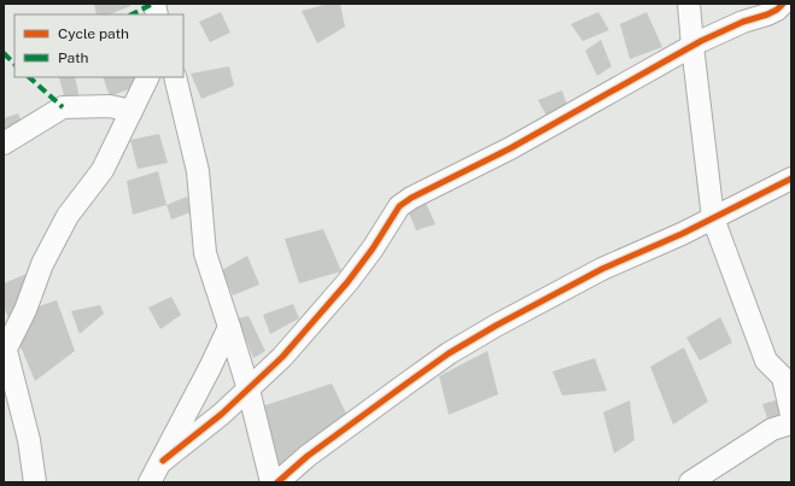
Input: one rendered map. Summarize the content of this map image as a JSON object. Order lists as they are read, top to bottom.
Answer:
{
  "legend": ["Cycle path", "Path"]
}
